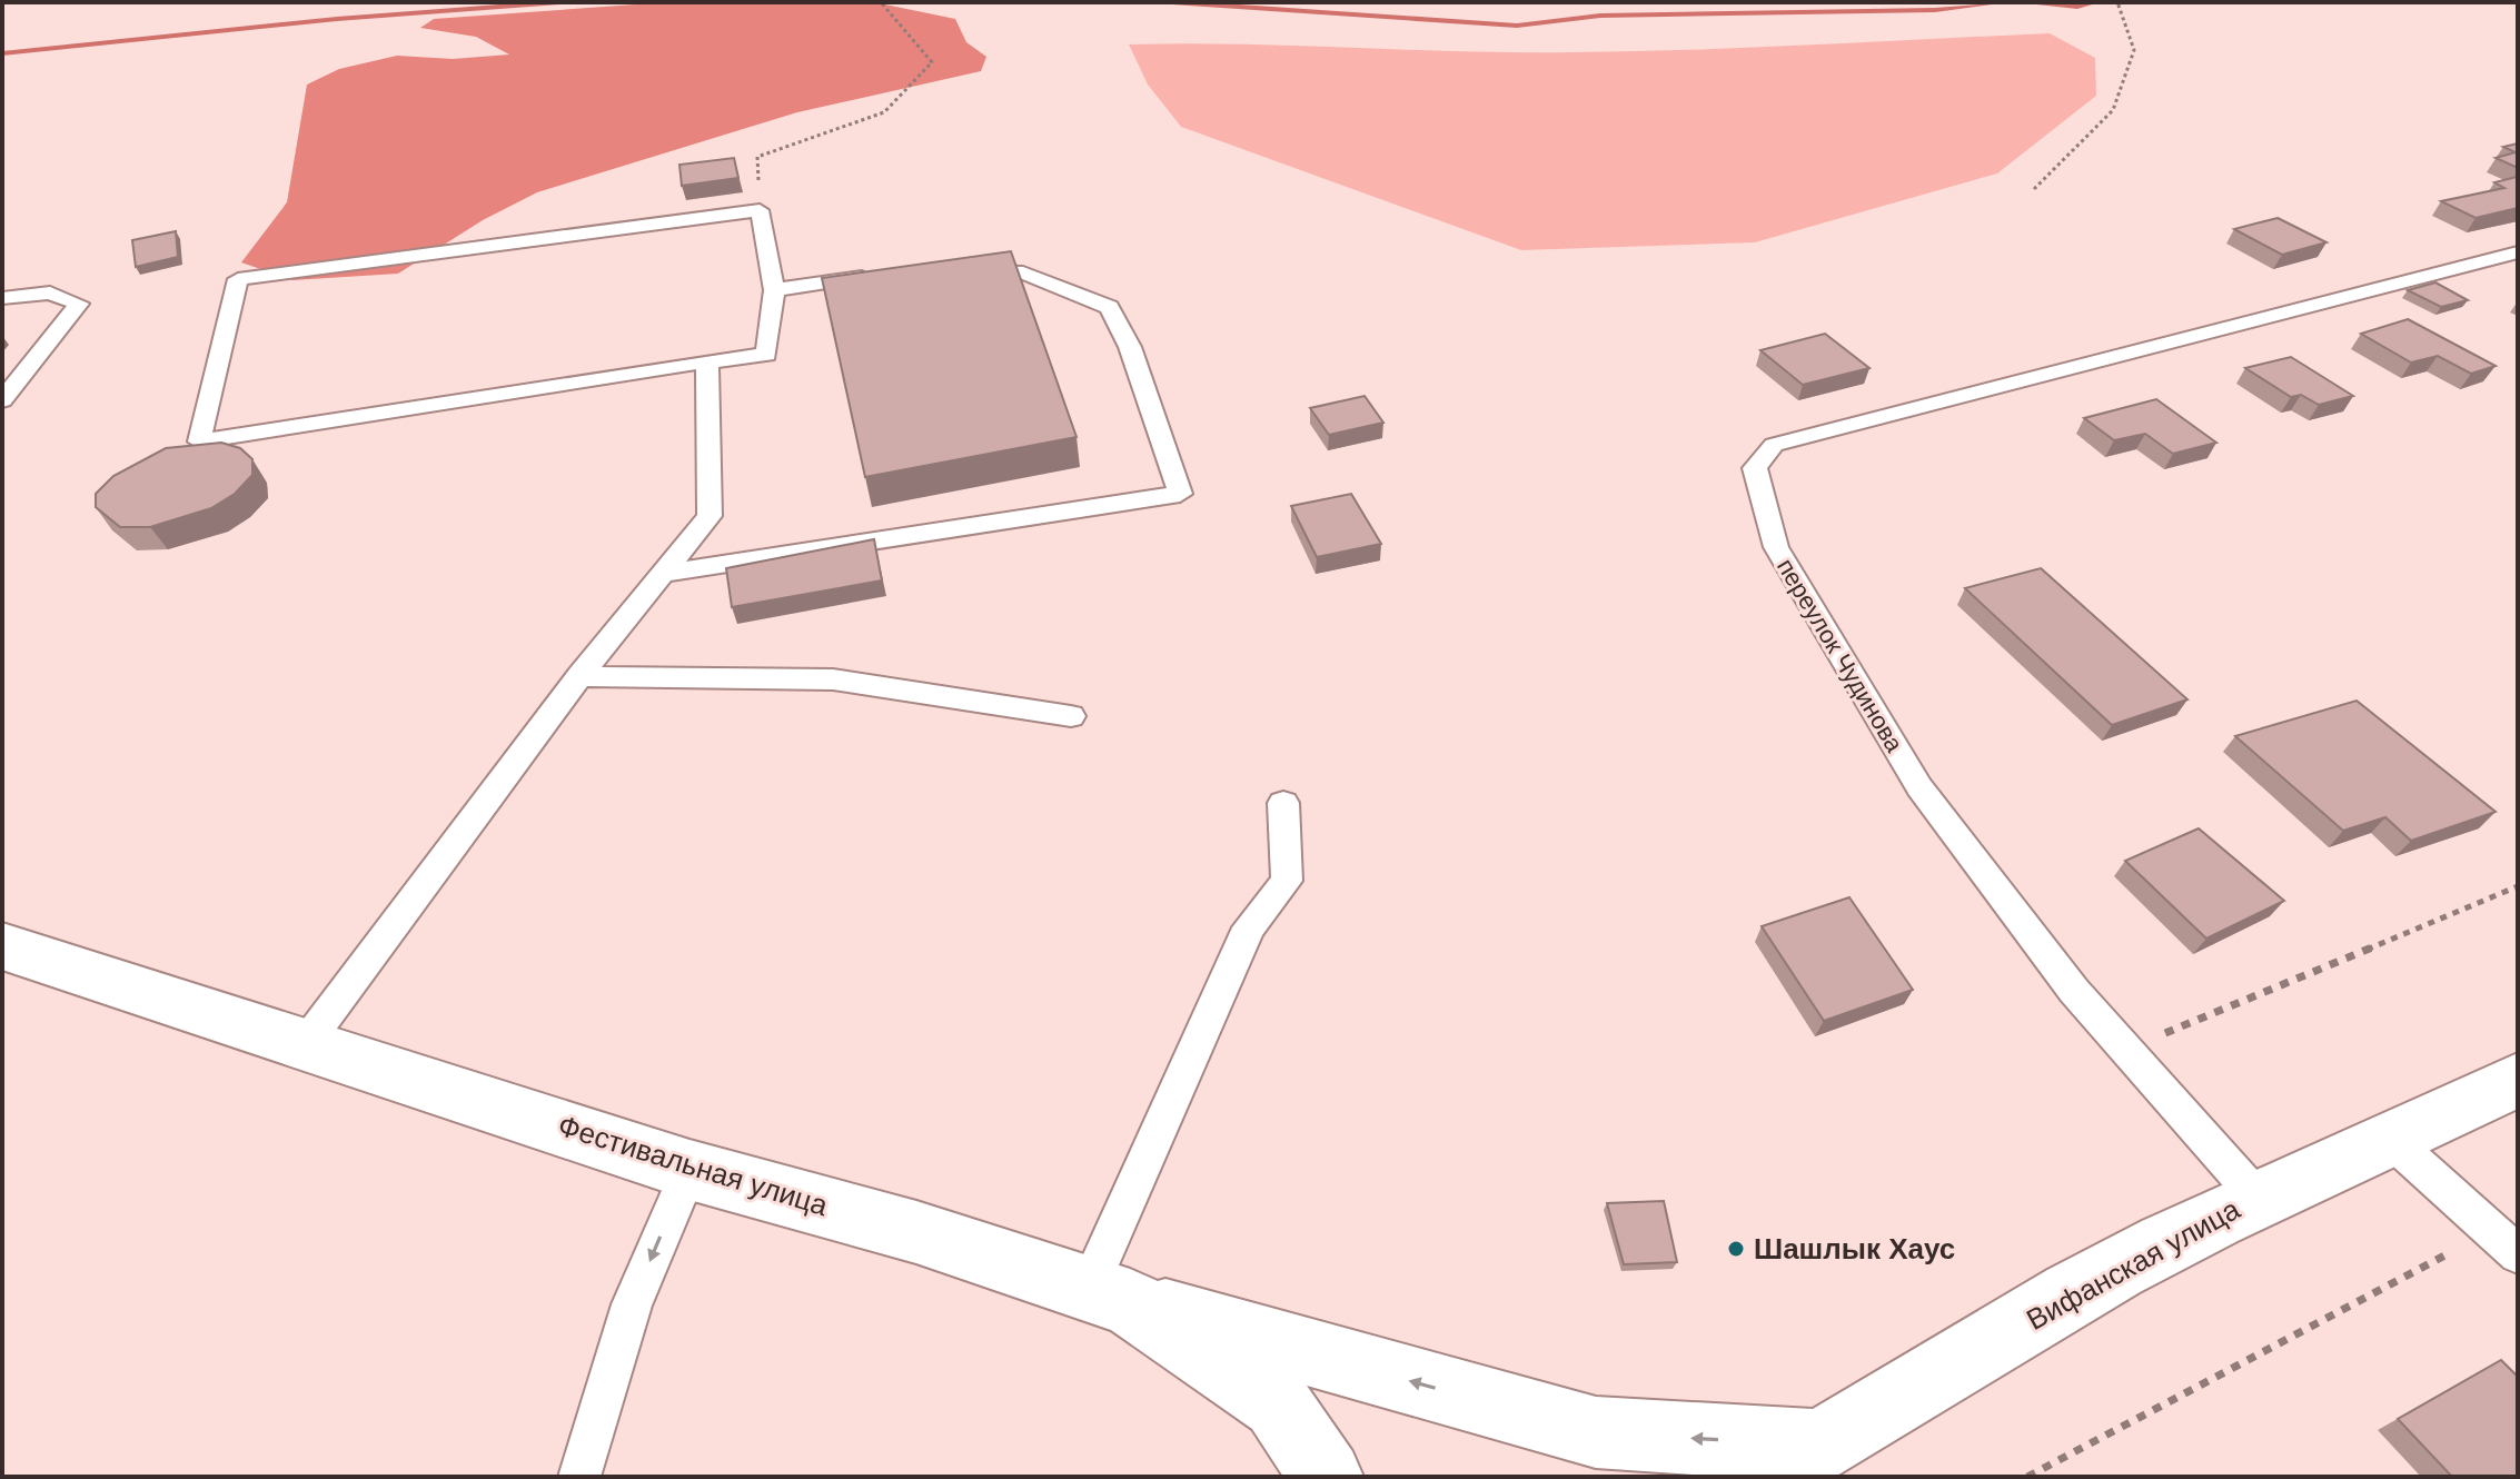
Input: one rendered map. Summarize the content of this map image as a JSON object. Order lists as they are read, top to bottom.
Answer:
{
  "streets": {
    "main road": ["Фестивальная улица", "Вифанская улица"],
    "lane": ["переулок Чудинова"]
  },
  "crossings": [
    ["переулок Чудинова", "Вифанская улица"]
  ],
  "places": ["Шашлык Хаус"]
}
